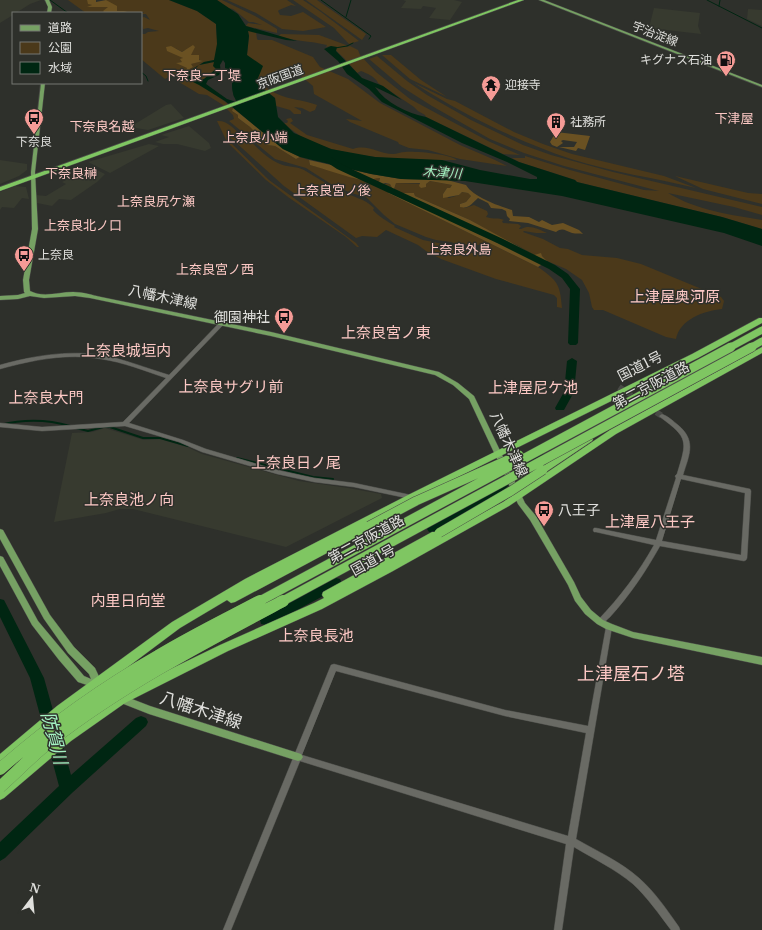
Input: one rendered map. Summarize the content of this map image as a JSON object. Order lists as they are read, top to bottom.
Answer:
{
  "streets": {
    "highway": ["京阪国道", "国道1号", "第二京阪道路"],
    "main road": ["宇治淀線", "八幡木津線"]
  },
  "crossings": [
    ["八幡木津線", "国道1号"]
  ],
  "districts": [
    "下奈良一丁堤",
    "下津屋",
    "下奈良名越",
    "上奈良小端",
    "下奈良榊",
    "上奈良宮ノ後",
    "上奈良尻ケ瀬",
    "上奈良北ノ口",
    "上奈良外島",
    "上奈良宮ノ西",
    "上津屋奥河原",
    "上奈良宮ノ東",
    "上奈良城垣内",
    "上奈良サグリ前",
    "上津屋尼ケ池",
    "上奈良大門",
    "上奈良日ノ尾",
    "上奈良池ノ向",
    "上津屋八王子",
    "内里日向堂",
    "上奈良長池",
    "上津屋石ノ塔"
  ],
  "water": ["木津川", "防賀川"],
  "places": {
    "fuel station": ["キグナス石油"],
    "temple": ["迎接寺"],
    "bus stop": [
      "下奈良",
      "上奈良",
      "御園神社",
      "八王子"
    ],
    "building": ["社務所"]
  },
  "legend": ["道路", "公園", "水域"],
  "north": "top"
}
